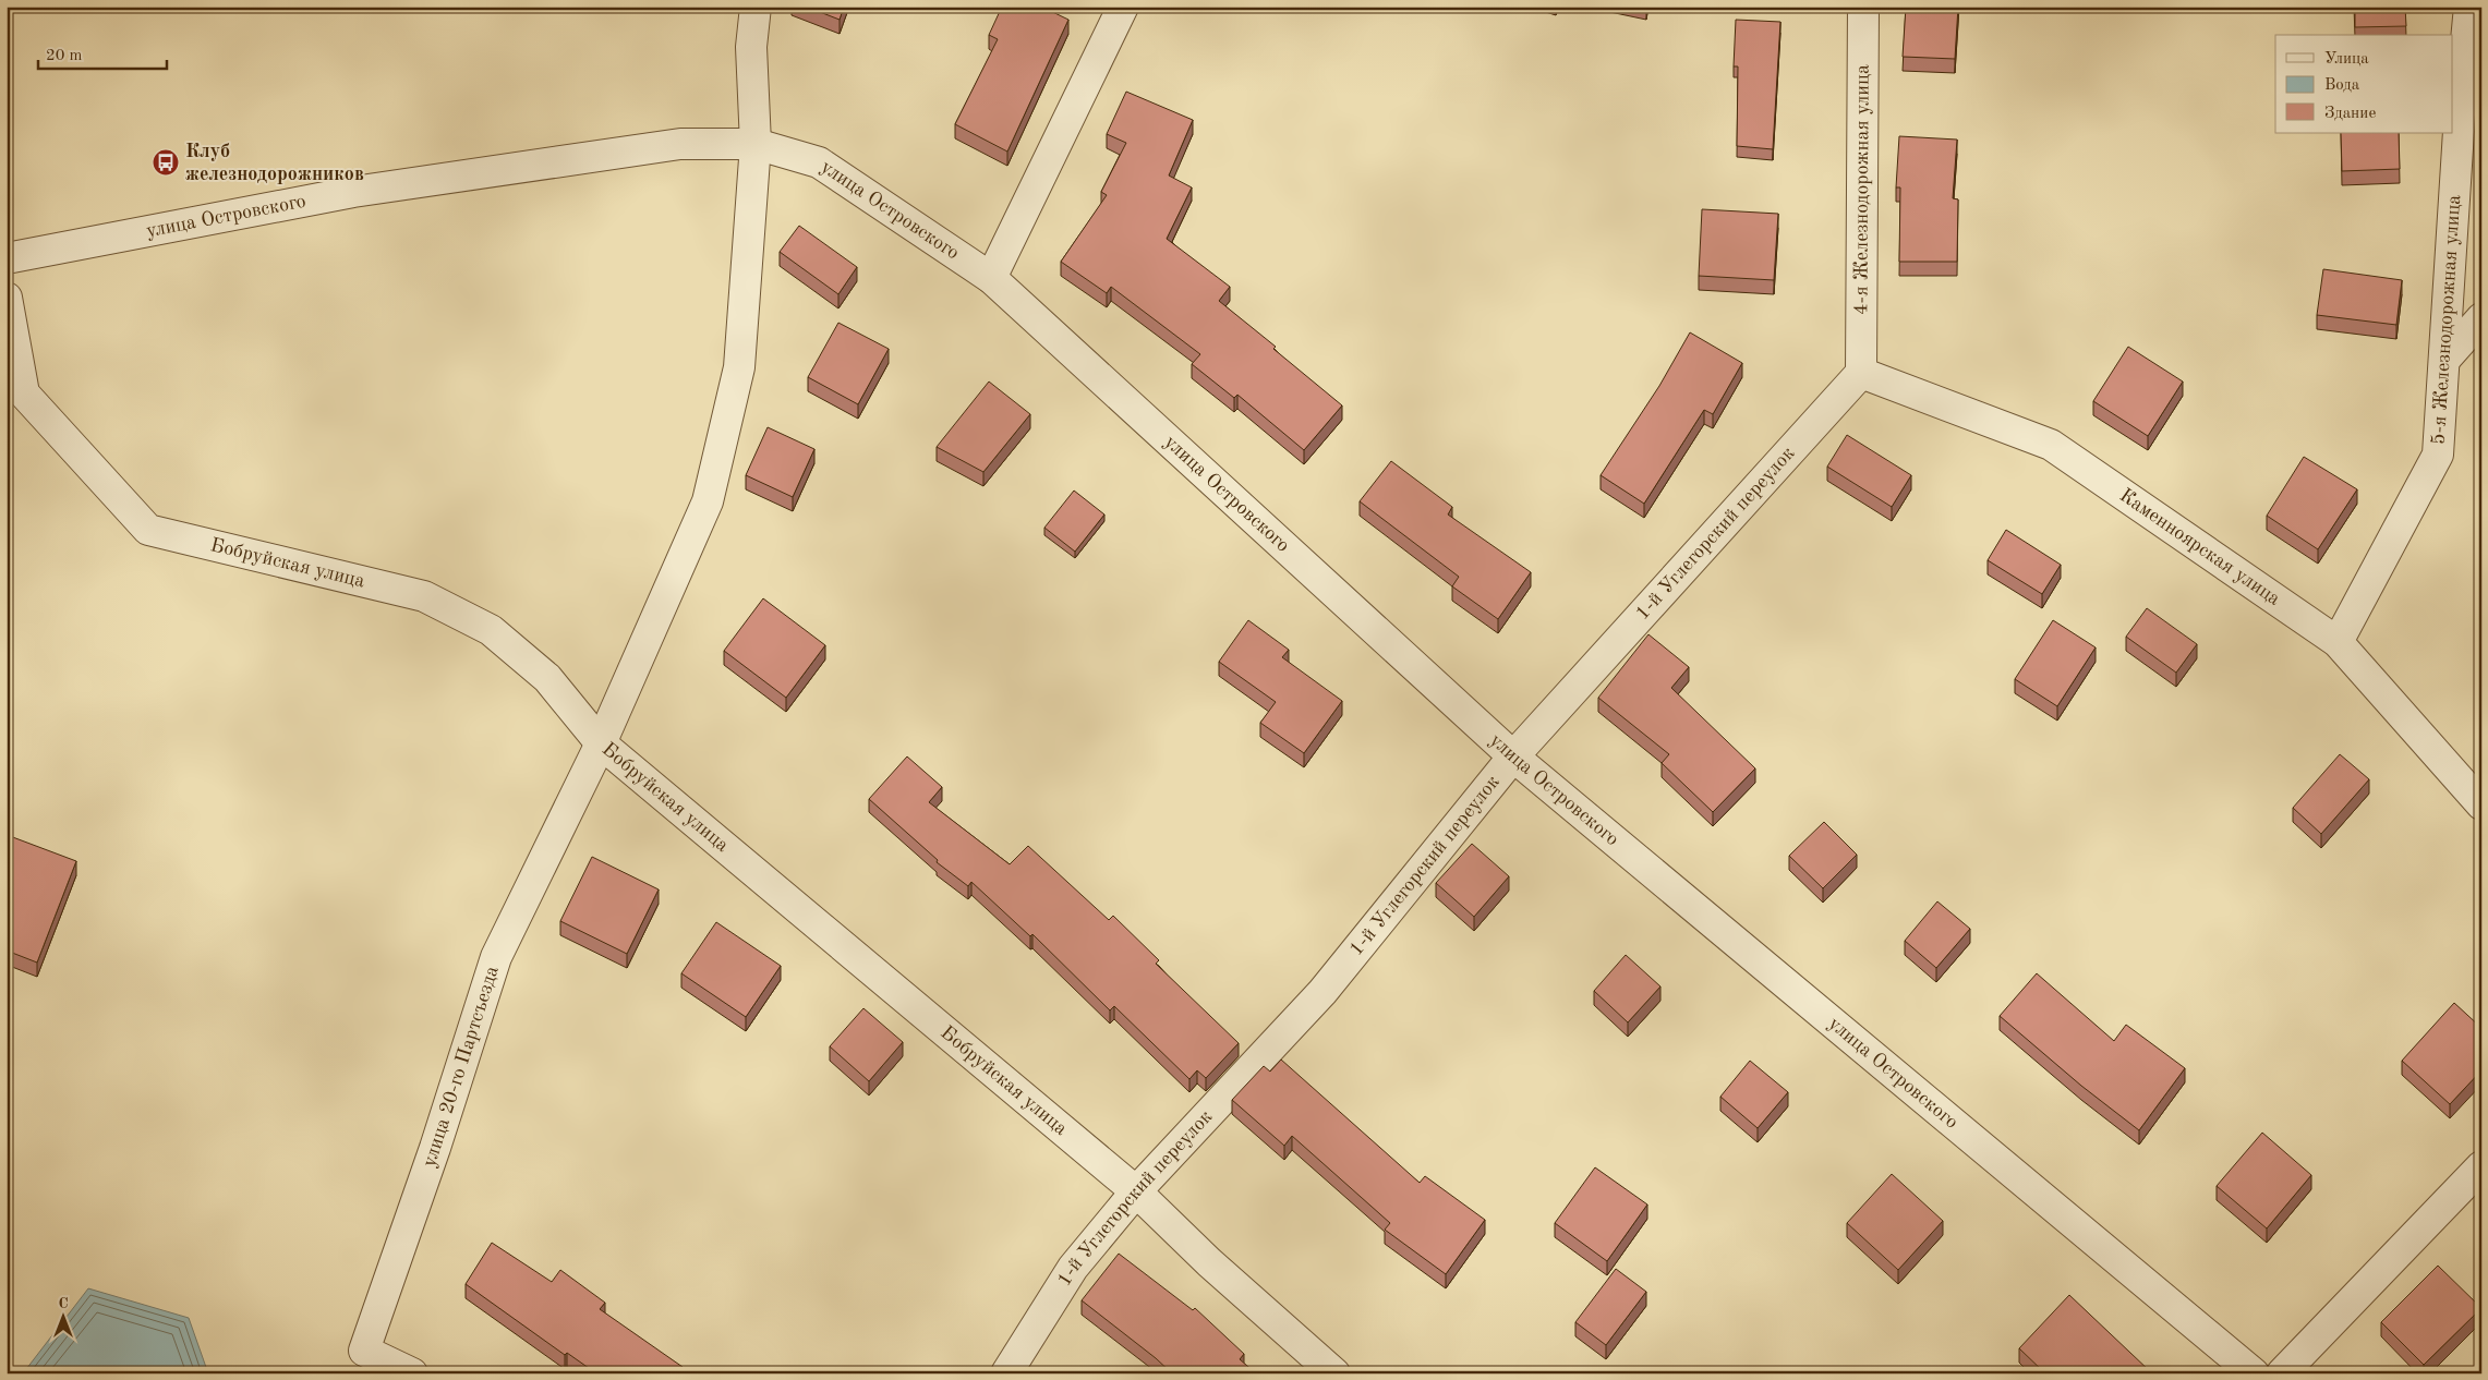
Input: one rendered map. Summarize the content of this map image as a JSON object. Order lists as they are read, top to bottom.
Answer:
{
  "streets": {
    "street": [
      "4-я Железнодорожная улица",
      "улица Островского",
      "5-я Железнодорожная улица",
      "1-й Углегорский переулок",
      "Каменноярская улица",
      "Бобруйская улица",
      "улица 20-го Партсъезда"
    ]
  },
  "crossings": [
    ["4-я Железнодорожная улица", "1-й Углегорский переулок"],
    ["4-я Железнодорожная улица", "Каменноярская улица"],
    ["улица Островского", "1-й Углегорский переулок"],
    ["5-я Железнодорожная улица", "Каменноярская улица"],
    ["1-й Углегорский переулок", "Каменноярская улица"],
    ["1-й Углегорский переулок", "Бобруйская улица"],
    ["Бобруйская улица", "улица 20-го Партсъезда"]
  ],
  "places": {
    "bus stop": ["Клуб железнодорожников"]
  },
  "legend": ["Улица", "Вода", "Здание"],
  "scale_bar": "20 m",
  "north": "top"
}
